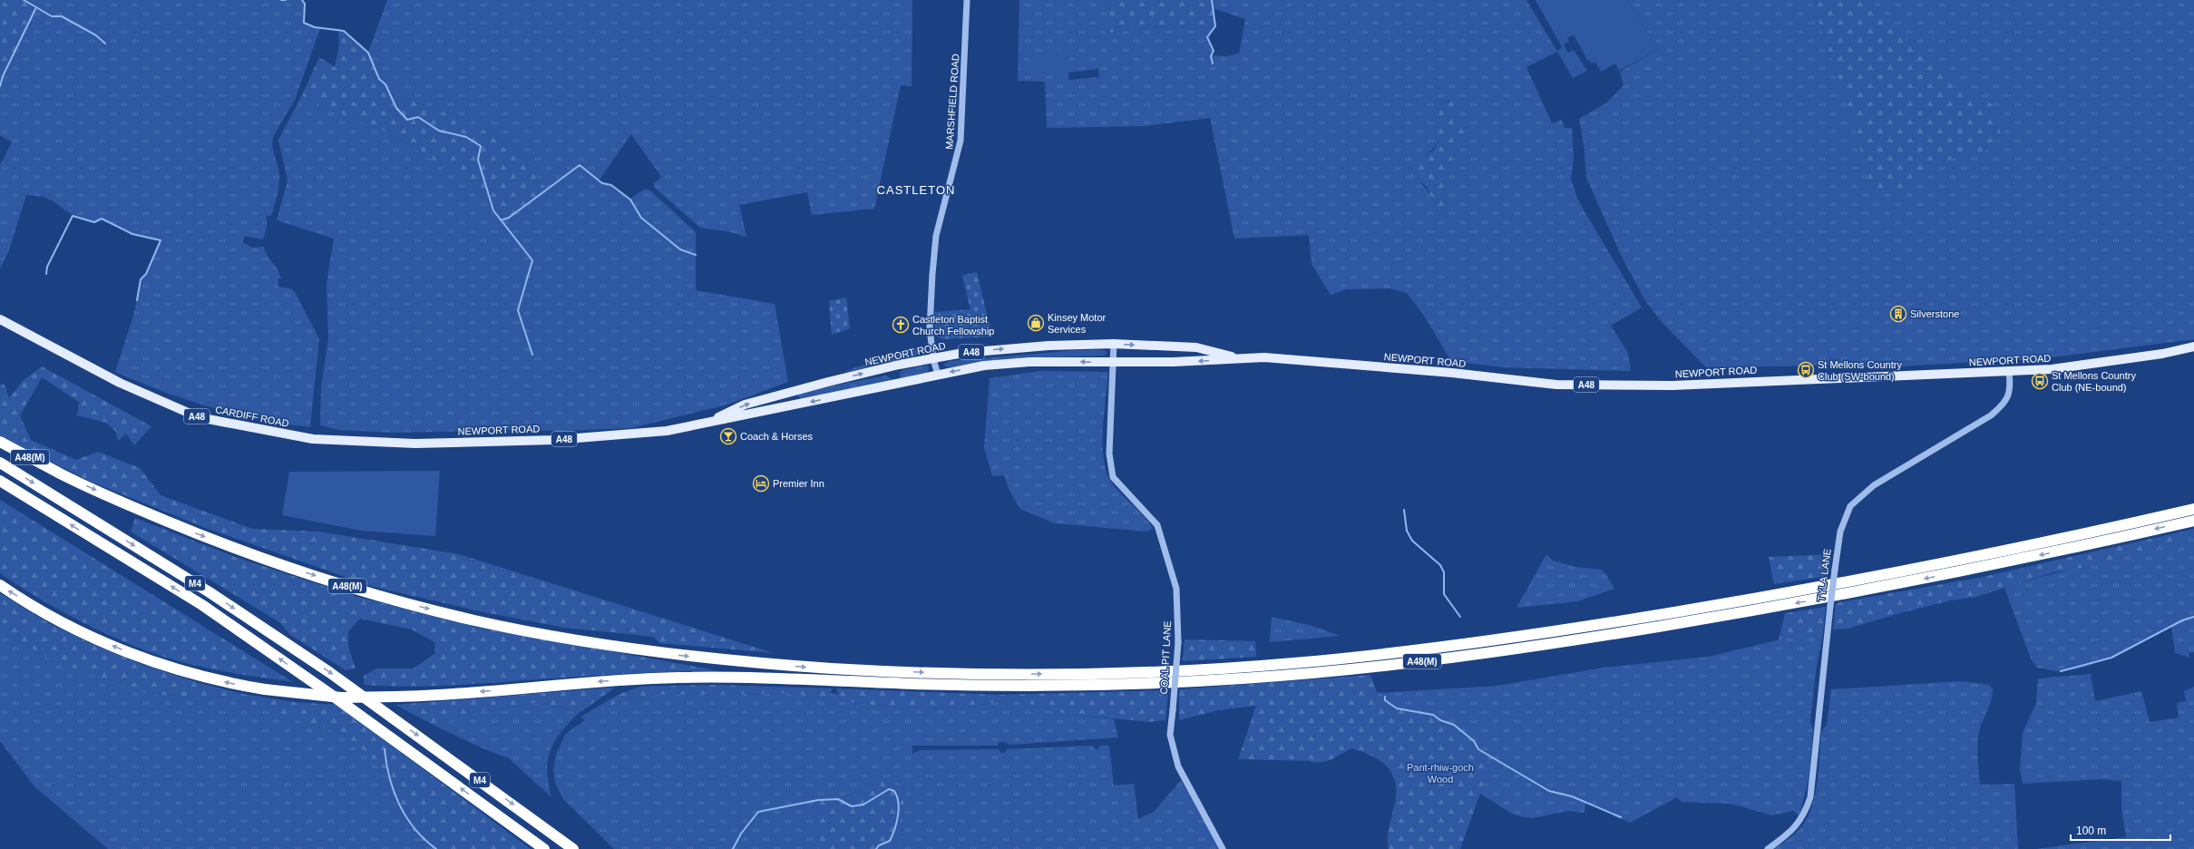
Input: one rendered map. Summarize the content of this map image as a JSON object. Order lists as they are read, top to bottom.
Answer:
{
  "streets": {
    "highway": ["A48(M)", "M4"],
    "main road": ["A48", "NEWPORT ROAD", "CARDIFF ROAD"],
    "street": ["MARSHFIELD ROAD", "TYLA LANE", "COAL PIT LANE"]
  },
  "crossings": [
    ["MARSHFIELD ROAD", "NEWPORT ROAD"],
    ["NEWPORT ROAD", "CARDIFF ROAD"],
    ["NEWPORT ROAD", "TYLA LANE"],
    ["NEWPORT ROAD", "COAL PIT LANE"]
  ],
  "districts": ["CASTLETON"],
  "parks": ["Pant-rhiw-goch Wood"],
  "places": {
    "building": ["Silverstone"],
    "shop": ["Kinsey Motor Services"],
    "church": ["Castleton Baptist Church Fellowship"],
    "bus stop": ["St Mellons Country Club (SW-bound)", "St Mellons Country Club (NE-bound)"],
    "bar": ["Coach & Horses"],
    "hotel": ["Premier Inn"]
  },
  "scale_bar": "100 m"
}
